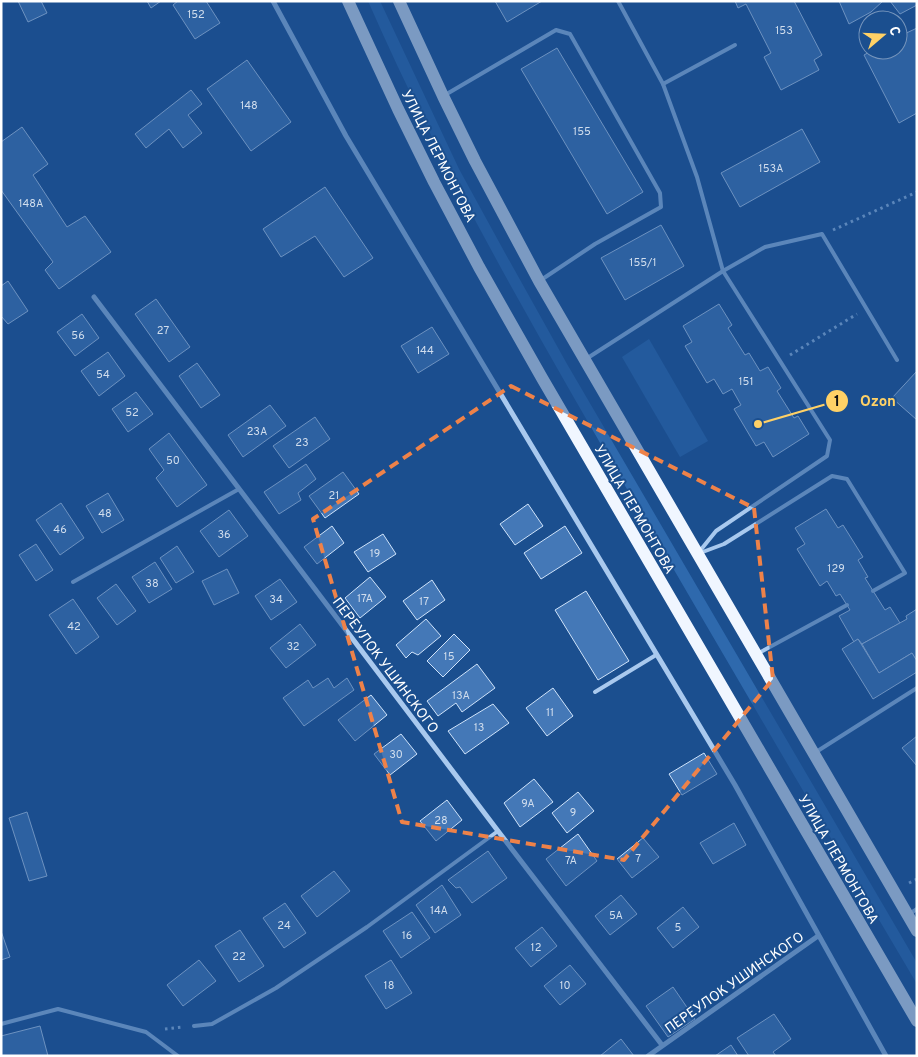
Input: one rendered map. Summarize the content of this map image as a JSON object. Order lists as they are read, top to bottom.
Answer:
{
  "streets": {
    "main road": ["УЛИЦА ЛЕРМОНТОВА"],
    "street": ["ПЕРЕУЛОК УШИНСКОГО"]
  },
  "places": ["Ozon"],
  "house_numbers": [
    "152",
    "153",
    "148",
    "155",
    "153А",
    "148А",
    "155/1",
    "27",
    "56",
    "144",
    "54",
    "151",
    "52",
    "23А",
    "23",
    "50",
    "21",
    "48",
    "46",
    "36",
    "19",
    "129",
    "38",
    "17А",
    "34",
    "17",
    "42",
    "32",
    "15",
    "13А",
    "11",
    "13",
    "30",
    "9А",
    "9",
    "28",
    "7",
    "7А",
    "14А",
    "5А",
    "24",
    "5",
    "16",
    "12",
    "22",
    "18",
    "10"
  ],
  "north": "right"
}
